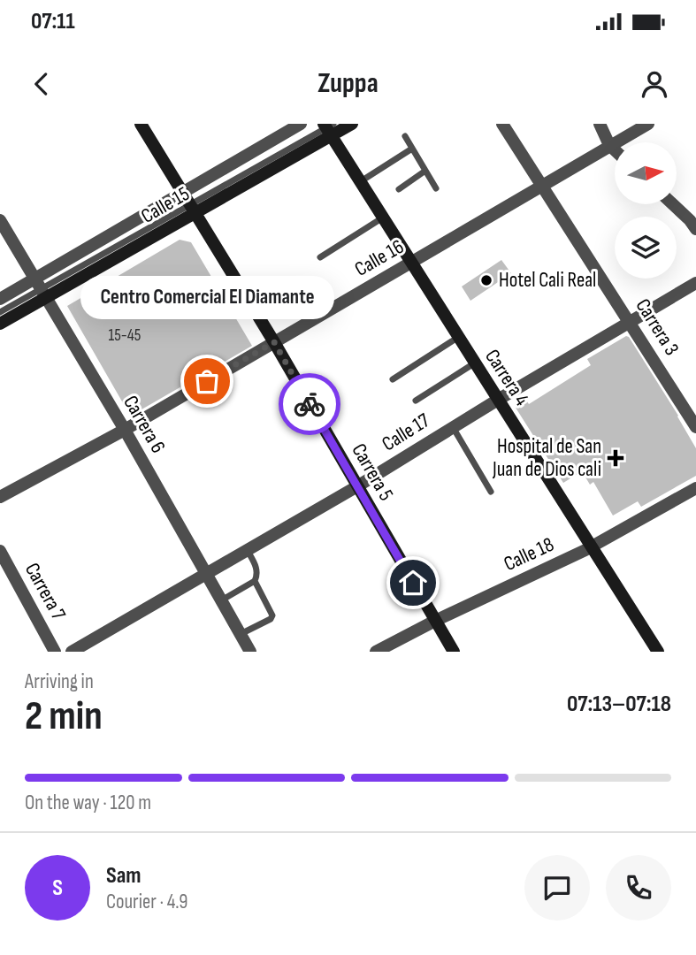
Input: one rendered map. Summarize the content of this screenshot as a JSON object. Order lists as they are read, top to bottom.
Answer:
{
  "streets": {
    "street": [
      "Calle 15",
      "Calle 16",
      "Carrera 3",
      "Carrera 4",
      "Carrera 6",
      "Calle 17",
      "Carrera 5",
      "Calle 18",
      "Carrera 7"
    ]
  },
  "crossings": [
    ["Calle 15", "Carrera 4"],
    ["Calle 15", "Carrera 6"],
    ["Calle 15", "Carrera 5"],
    ["Calle 16", "Carrera 3"],
    ["Calle 16", "Carrera 4"],
    ["Calle 16", "Carrera 6"],
    ["Calle 16", "Carrera 5"],
    ["Carrera 3", "Calle 17"],
    ["Carrera 4", "Calle 17"],
    ["Carrera 4", "Calle 18"],
    ["Carrera 6", "Calle 17"],
    ["Calle 17", "Carrera 5"],
    ["Carrera 5", "Calle 18"]
  ],
  "places": {
    "other": ["Hotel Cali Real", "Centro Comercial El Diamante"],
    "health": ["Hospital de San Juan de Dios cali"]
  },
  "house_numbers": ["15-45"],
  "north": "right",
  "page": {
    "status": "07:11",
    "header": "Zuppa",
    "bubble": "Centro Comercial El Diamante",
    "heading": ["2 min", "Arriving in", "07:13–07:18"],
    "panel": ["Sam", "Courier · 4.9"],
    "bar": "On the way · 120 m",
    "round": "S"
  }
}
